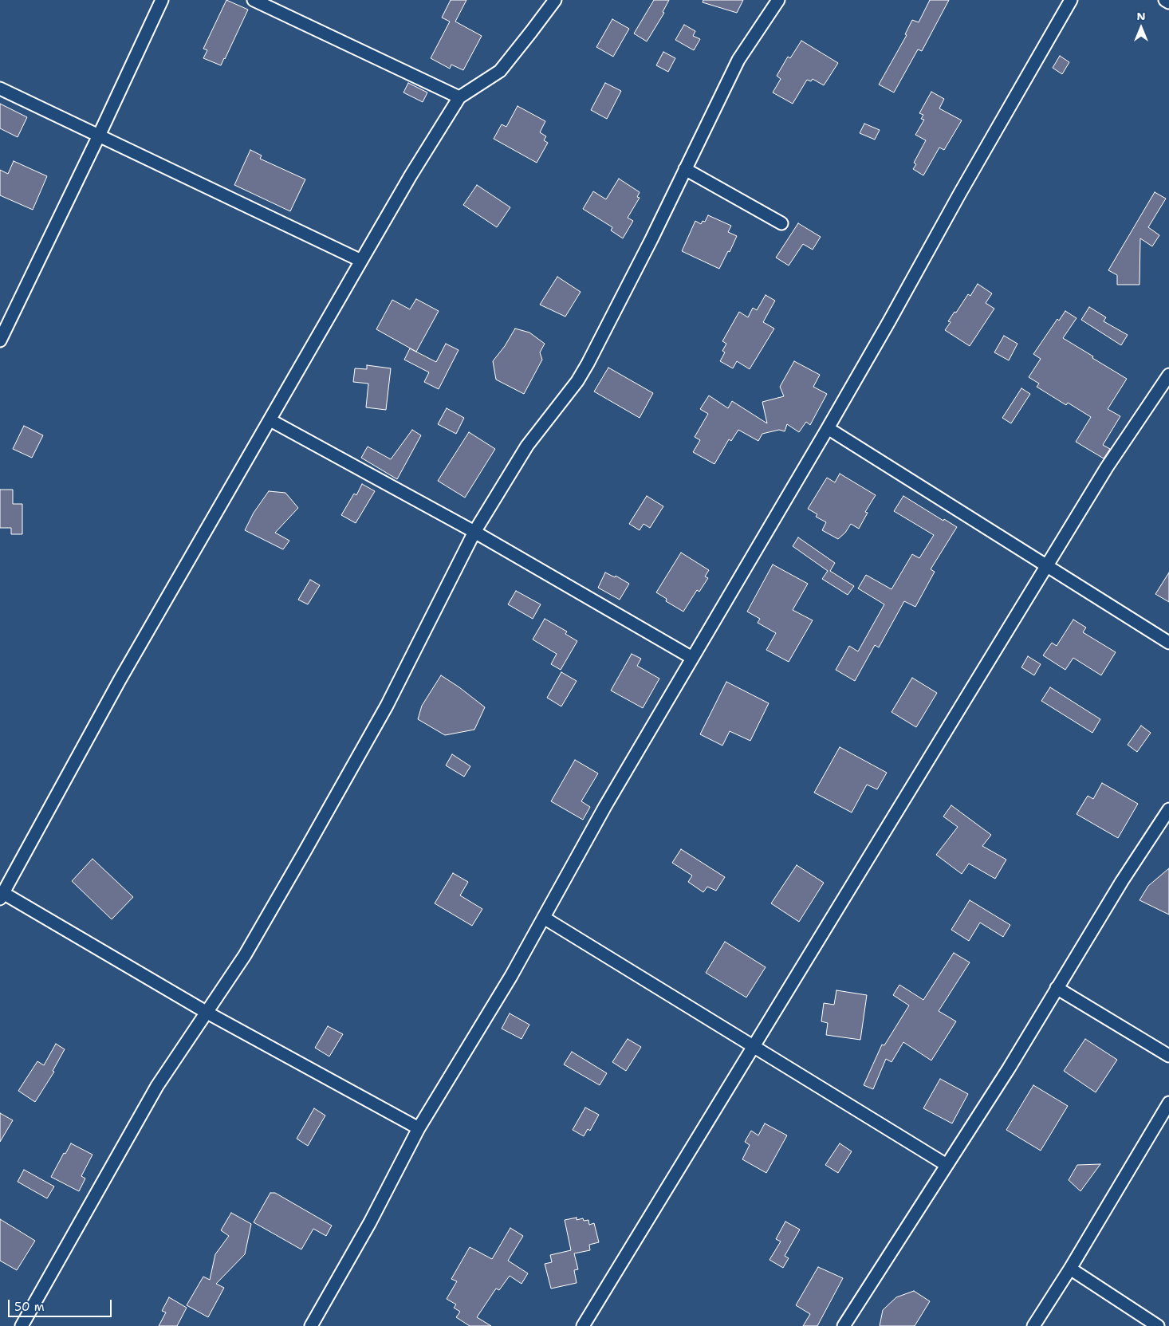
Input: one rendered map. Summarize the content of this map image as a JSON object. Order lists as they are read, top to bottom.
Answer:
{
  "scale_bar": "50 m",
  "north": "top"
}
